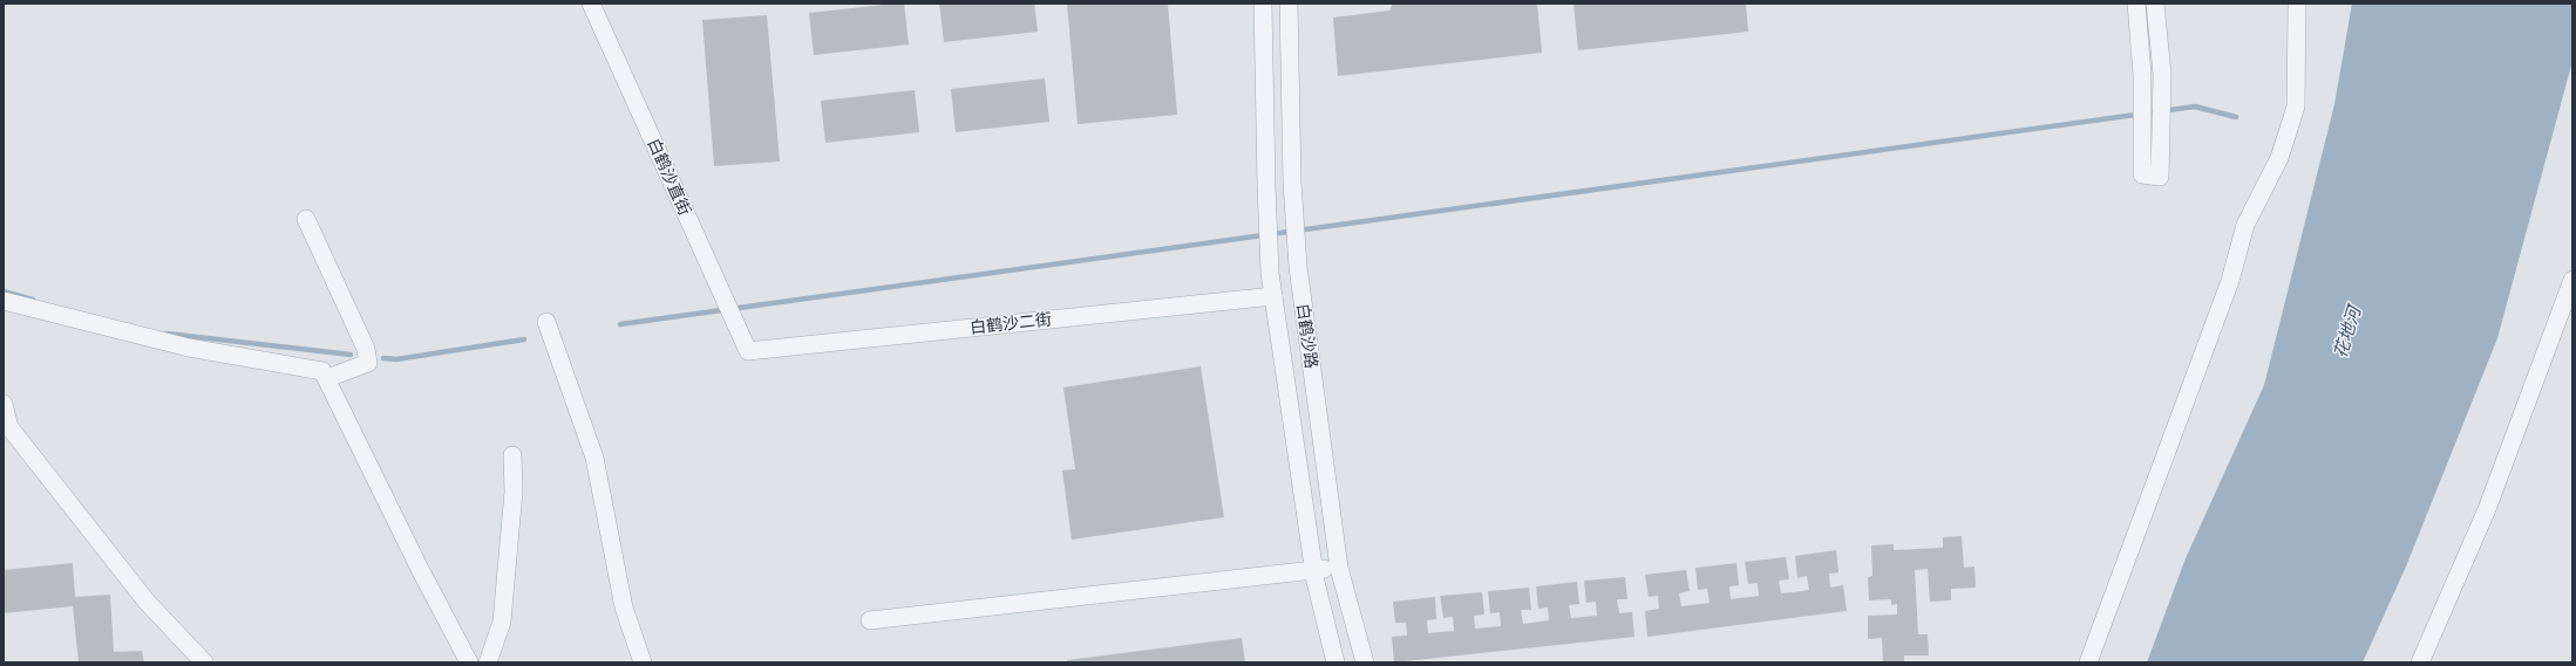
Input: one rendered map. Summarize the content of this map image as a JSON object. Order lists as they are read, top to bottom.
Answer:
{
  "streets": {
    "street": ["白鹤沙直街", "白鹤沙二街", "白鹤沙路"]
  },
  "crossings": [
    ["白鹤沙直街", "白鹤沙二街"],
    ["白鹤沙二街", "白鹤沙路"]
  ],
  "water": ["花地河"]
}
